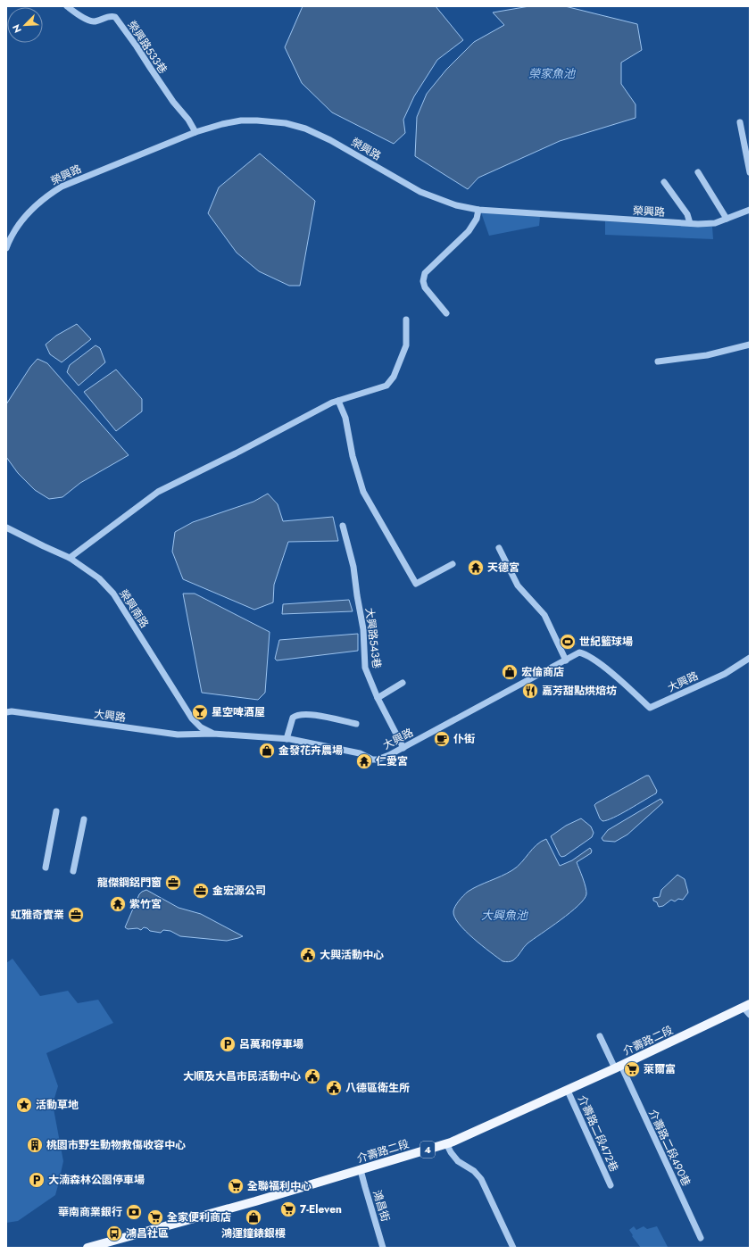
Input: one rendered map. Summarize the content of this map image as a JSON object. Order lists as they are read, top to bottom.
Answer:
{
  "streets": {
    "main road": ["介壽路二段", "4"],
    "street": [
      "榮興路533巷",
      "榮興路",
      "榮興南路",
      "大興路543巷",
      "大興路",
      "介壽路二段472巷",
      "介壽路二段490巷",
      "鴻昌街"
    ]
  },
  "crossings": [
    ["榮興路533巷", "榮興路"],
    ["榮興南路", "大興路"],
    ["大興路543巷", "大興路"],
    ["介壽路二段", "介壽路二段472巷"],
    ["介壽路二段", "介壽路二段490巷"],
    ["介壽路二段", "鴻昌街"]
  ],
  "water": ["榮家魚池", "大興魚池"],
  "places": {
    "temple": ["天德宮", "仁愛宮", "紫竹宮"],
    "sports": ["世紀籃球場"],
    "shop": ["宏倫商店", "金發花卉農場", "鴻運鐘錶銀樓"],
    "restaurant": ["嘉芳甜點烘焙坊"],
    "bar": ["星空啤酒屋"],
    "cafe": ["仆街"],
    "office": ["龍傑鋼鋁門窗", "金宏源公司", "虹雅奇實業"],
    "public building": ["大興活動中心", "大順及大昌市民活動中心", "八德區衛生所"],
    "parking": ["呂萬和停車場", "大湳森林公園停車場"],
    "supermarket": [
      "萊爾富",
      "全聯福利中心",
      "7-Eleven",
      "全家便利商店"
    ],
    "place": ["活動草地"],
    "building": ["桃園市野生動物救傷收容中心"],
    "bank": ["華南商業銀行"],
    "bus stop": ["鴻昌社區"]
  },
  "north": "bottom left"
}
